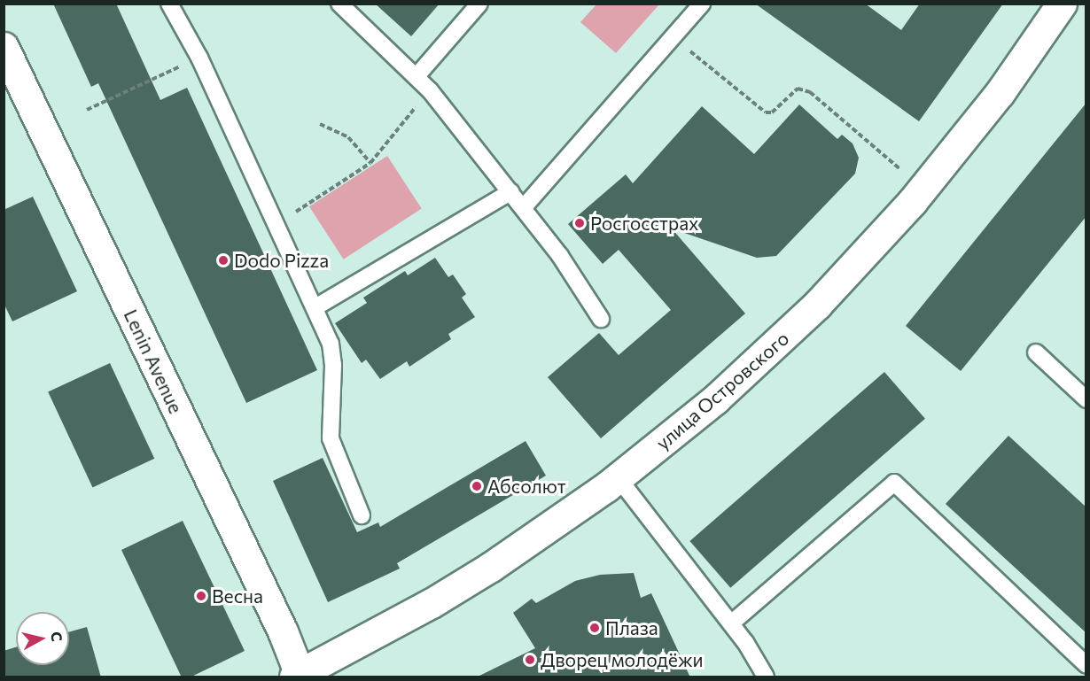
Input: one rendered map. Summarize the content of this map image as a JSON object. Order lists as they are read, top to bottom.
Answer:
{
  "streets": {
    "street": ["Lenin Avenue", "улица Островского"]
  },
  "crossings": [
    ["Lenin Avenue", "улица Островского"]
  ],
  "places": [
    "Росгосстрах",
    "Dodo Pizza",
    "Абсолют",
    "Весна",
    "Плаза",
    "Дворец молодёжи"
  ],
  "north": "right"
}
